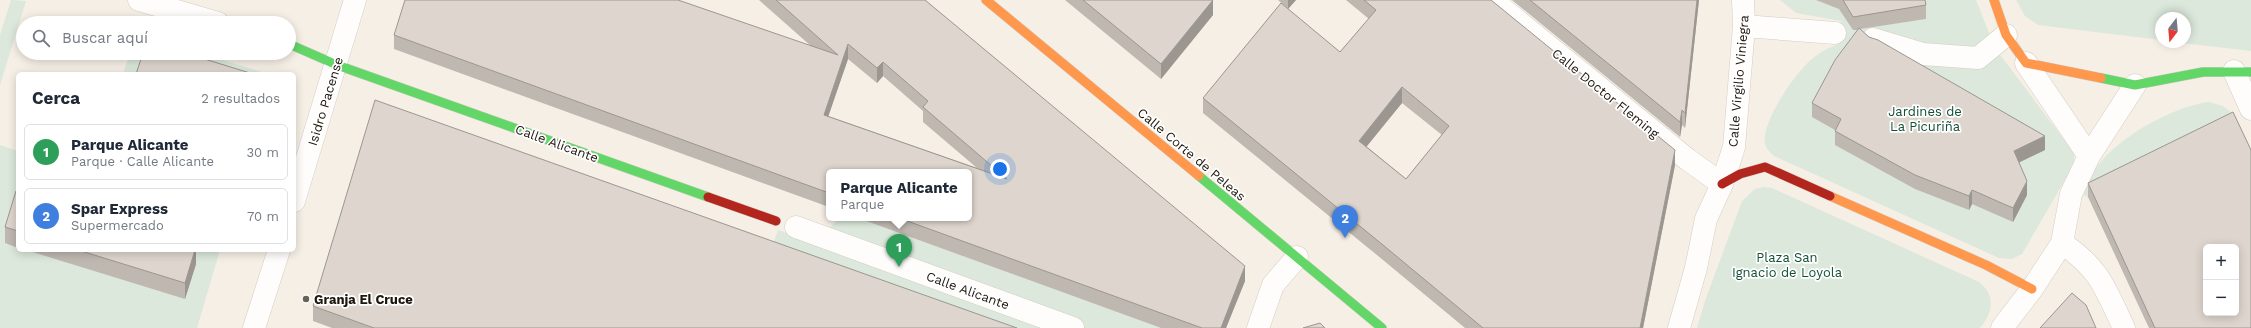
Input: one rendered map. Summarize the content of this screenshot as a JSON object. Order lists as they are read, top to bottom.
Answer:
{
  "streets": {
    "street": [
      "Calle Virgilio Viniegra",
      "Calle Doctor Fleming",
      "Isidro Pacense",
      "Calle Alicante",
      "Calle Corte de Peleas"
    ]
  },
  "crossings": [
    ["Calle Virgilio Viniegra", "Calle Doctor Fleming"],
    ["Isidro Pacense", "Calle Alicante"]
  ],
  "parks": ["Jardines de La Picuriña", "Plaza San Ignacio de Loyola"],
  "places": ["Granja El Cruce"],
  "north": "bottom",
  "page": {
    "search": "Buscar aquí",
    "heading": ["Cerca", "2 resultados"],
    "list": [
      {
        "mark": "1",
        "name": "Parque Alicante",
        "note": "Parque · Calle Alicante",
        "value": "30 m"
      },
      {
        "mark": "2",
        "name": "Spar Express",
        "note": "Supermercado",
        "value": "70 m"
      }
    ],
    "popup": ["Parque Alicante", "Parque"],
    "pins": ["2", "1"],
    "map_buttons": ["+", "−"]
  }
}
